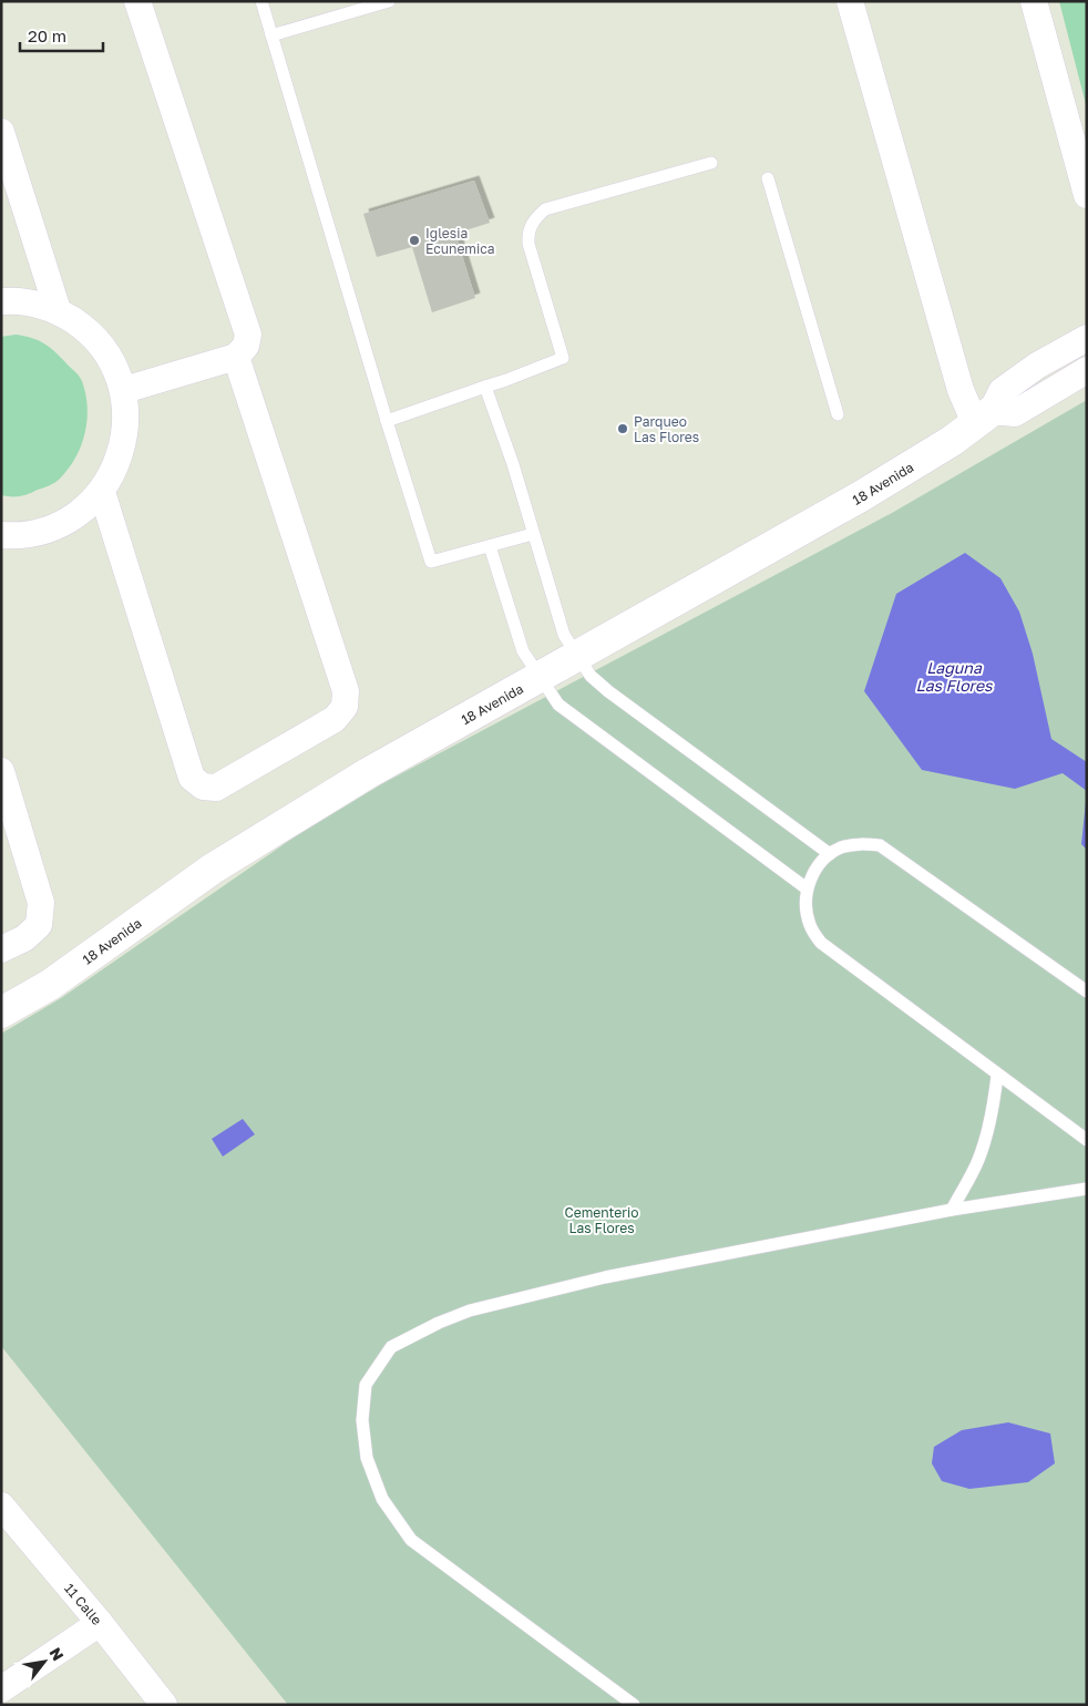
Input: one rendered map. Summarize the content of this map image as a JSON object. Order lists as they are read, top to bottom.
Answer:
{
  "streets": {
    "street": ["18 Avenida", "11 Calle"]
  },
  "water": ["Laguna Las Flores"],
  "parks": ["Cementerio Las Flores"],
  "places": ["Iglesia Ecunemica", "Parqueo Las Flores"],
  "scale_bar": "20 m",
  "north": "top right"
}
